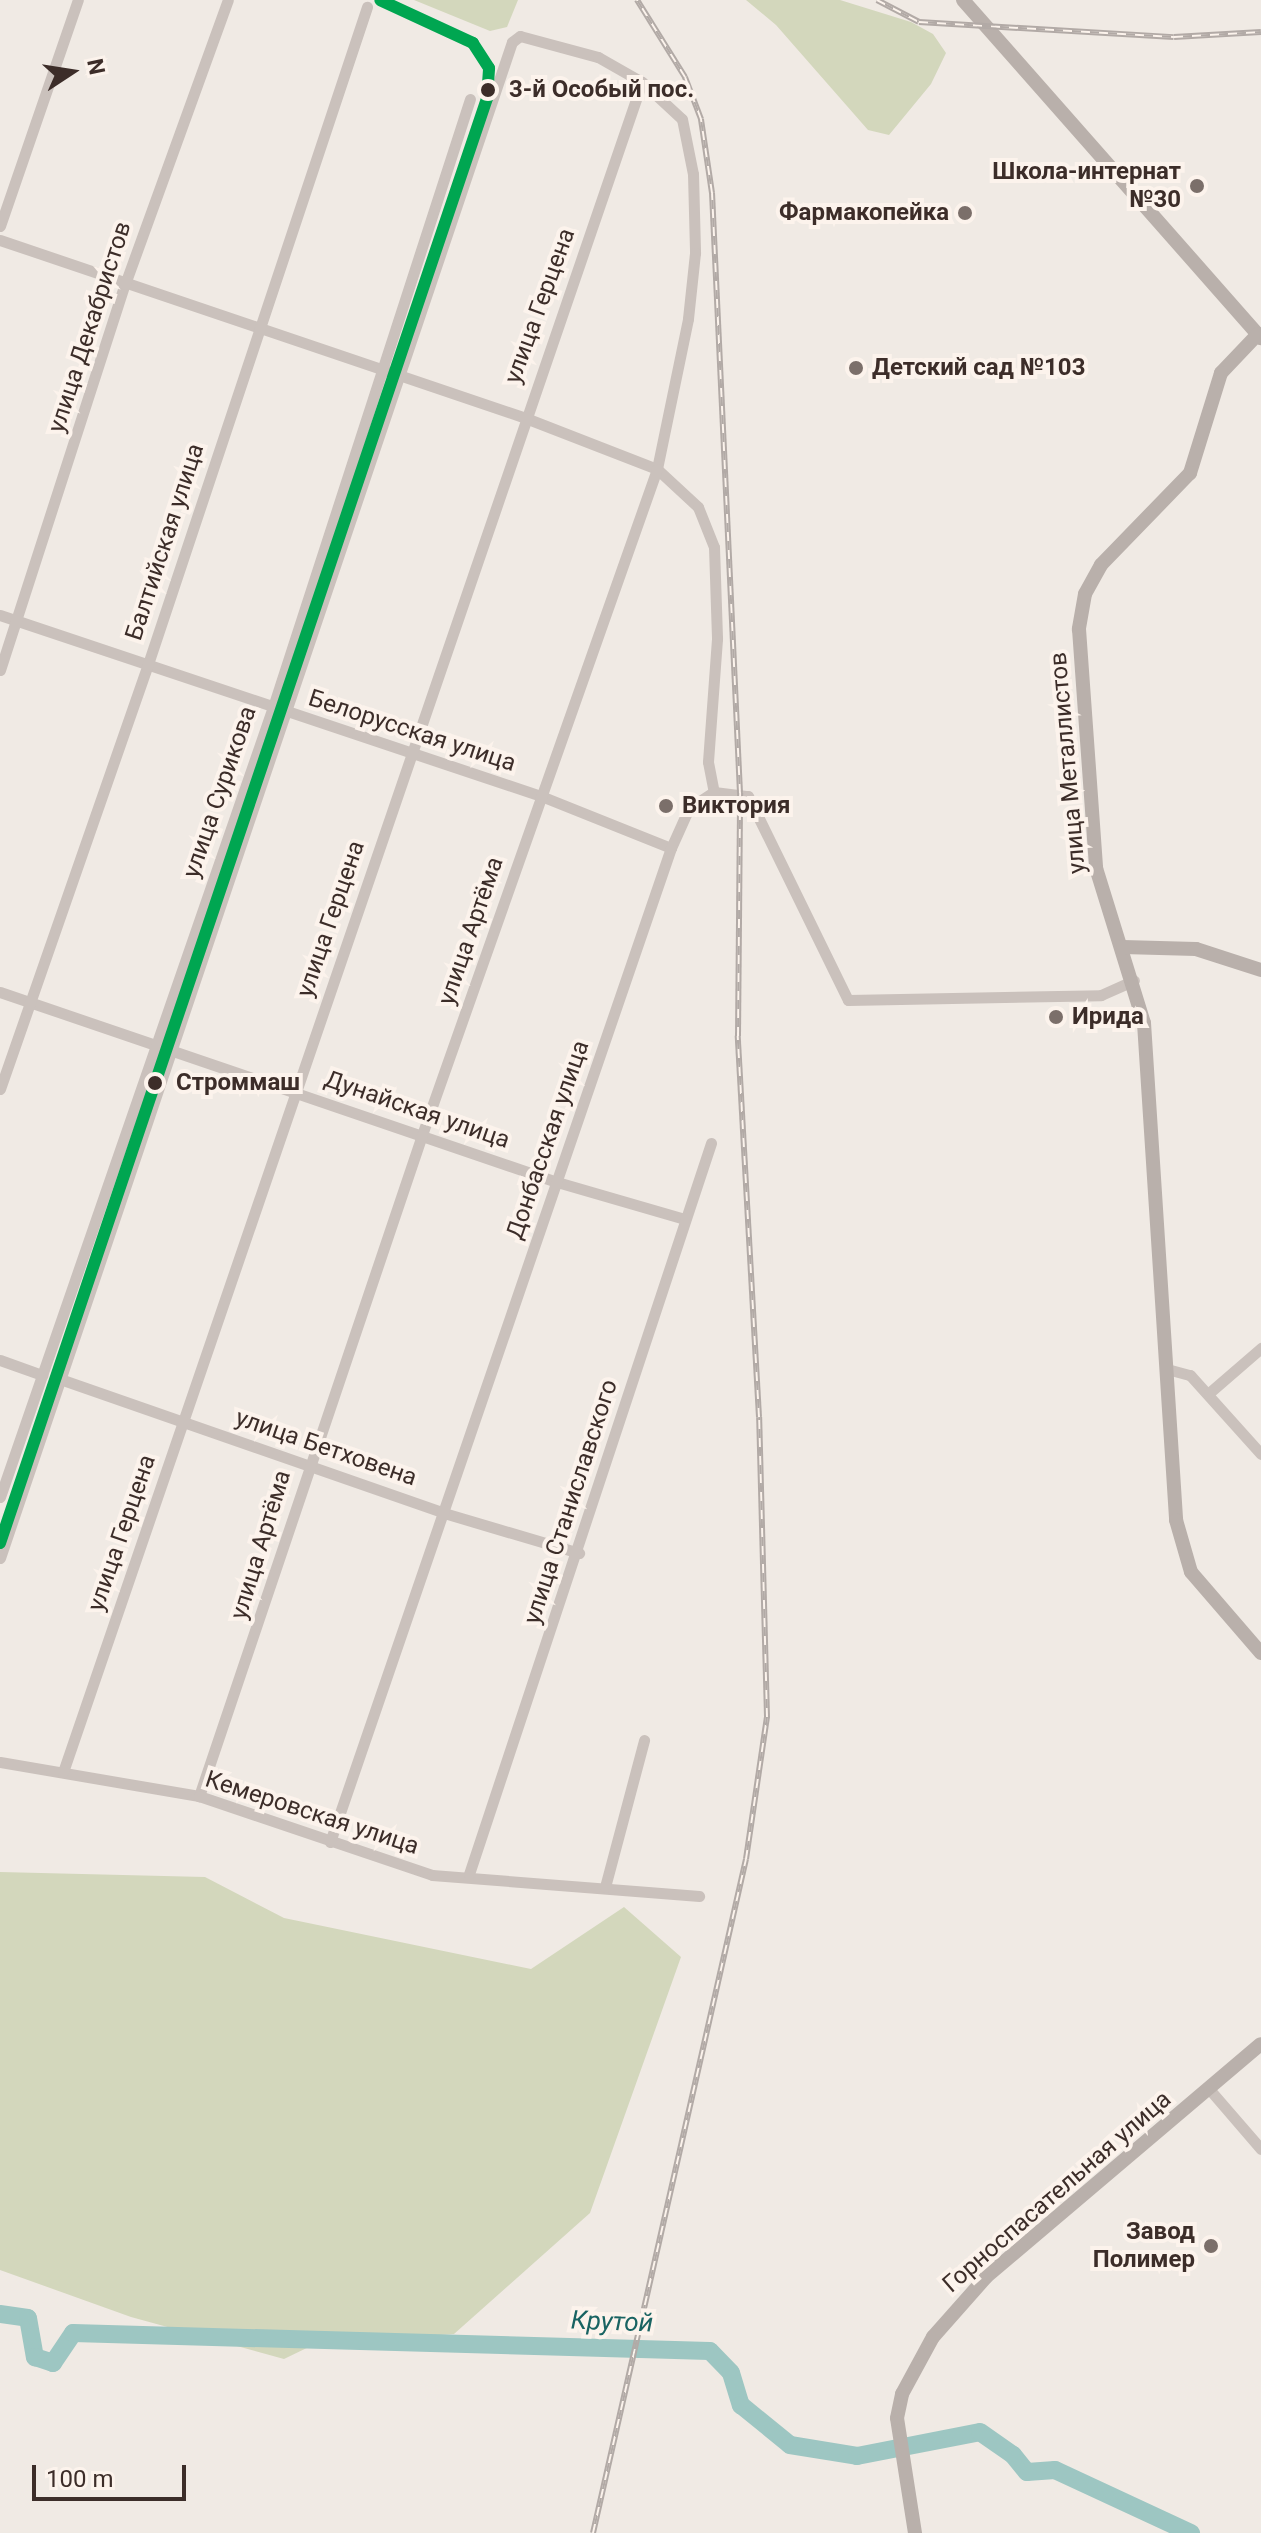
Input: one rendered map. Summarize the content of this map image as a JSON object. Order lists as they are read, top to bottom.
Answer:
{
  "streets": {
    "main road": ["улица Металлистов", "Горноспасательная улица"],
    "street": [
      "улица Герцена",
      "улица Декабристов",
      "Балтийская улица",
      "Белорусская улица",
      "улица Сурикова",
      "улица Артёма",
      "Дунайская улица",
      "Донбасская улица",
      "улица Бетховена",
      "улица Станиславского",
      "Кемеровская улица"
    ]
  },
  "crossings": [
    ["улица Герцена", "Белорусская улица"],
    ["улица Герцена", "улица Артёма"],
    ["улица Герцена", "Дунайская улица"],
    ["улица Герцена", "улица Бетховена"],
    ["улица Герцена", "Кемеровская улица"],
    ["улица Декабристов", "Белорусская улица"],
    ["Балтийская улица", "Белорусская улица"],
    ["Балтийская улица", "Дунайская улица"],
    ["Белорусская улица", "улица Сурикова"],
    ["Белорусская улица", "улица Артёма"],
    ["Белорусская улица", "Донбасская улица"],
    ["улица Сурикова", "улица Артёма"],
    ["улица Сурикова", "Дунайская улица"],
    ["улица Сурикова", "улица Бетховена"],
    ["улица Артёма", "Дунайская улица"],
    ["улица Артёма", "улица Бетховена"],
    ["улица Артёма", "Кемеровская улица"],
    ["Дунайская улица", "Донбасская улица"],
    ["Дунайская улица", "улица Станиславского"],
    ["Донбасская улица", "улица Бетховена"],
    ["Донбасская улица", "Кемеровская улица"],
    ["улица Бетховена", "улица Станиславского"],
    ["улица Станиславского", "Кемеровская улица"]
  ],
  "water": ["Крутой"],
  "places": [
    "3-й Особый пос.",
    "Школа-интернат №30",
    "Фармакопейка",
    "Детский сад №103",
    "Виктория",
    "Ирида",
    "Строммаш",
    "Завод Полимер"
  ],
  "scale_bar": "100 m",
  "north": "right"
}
